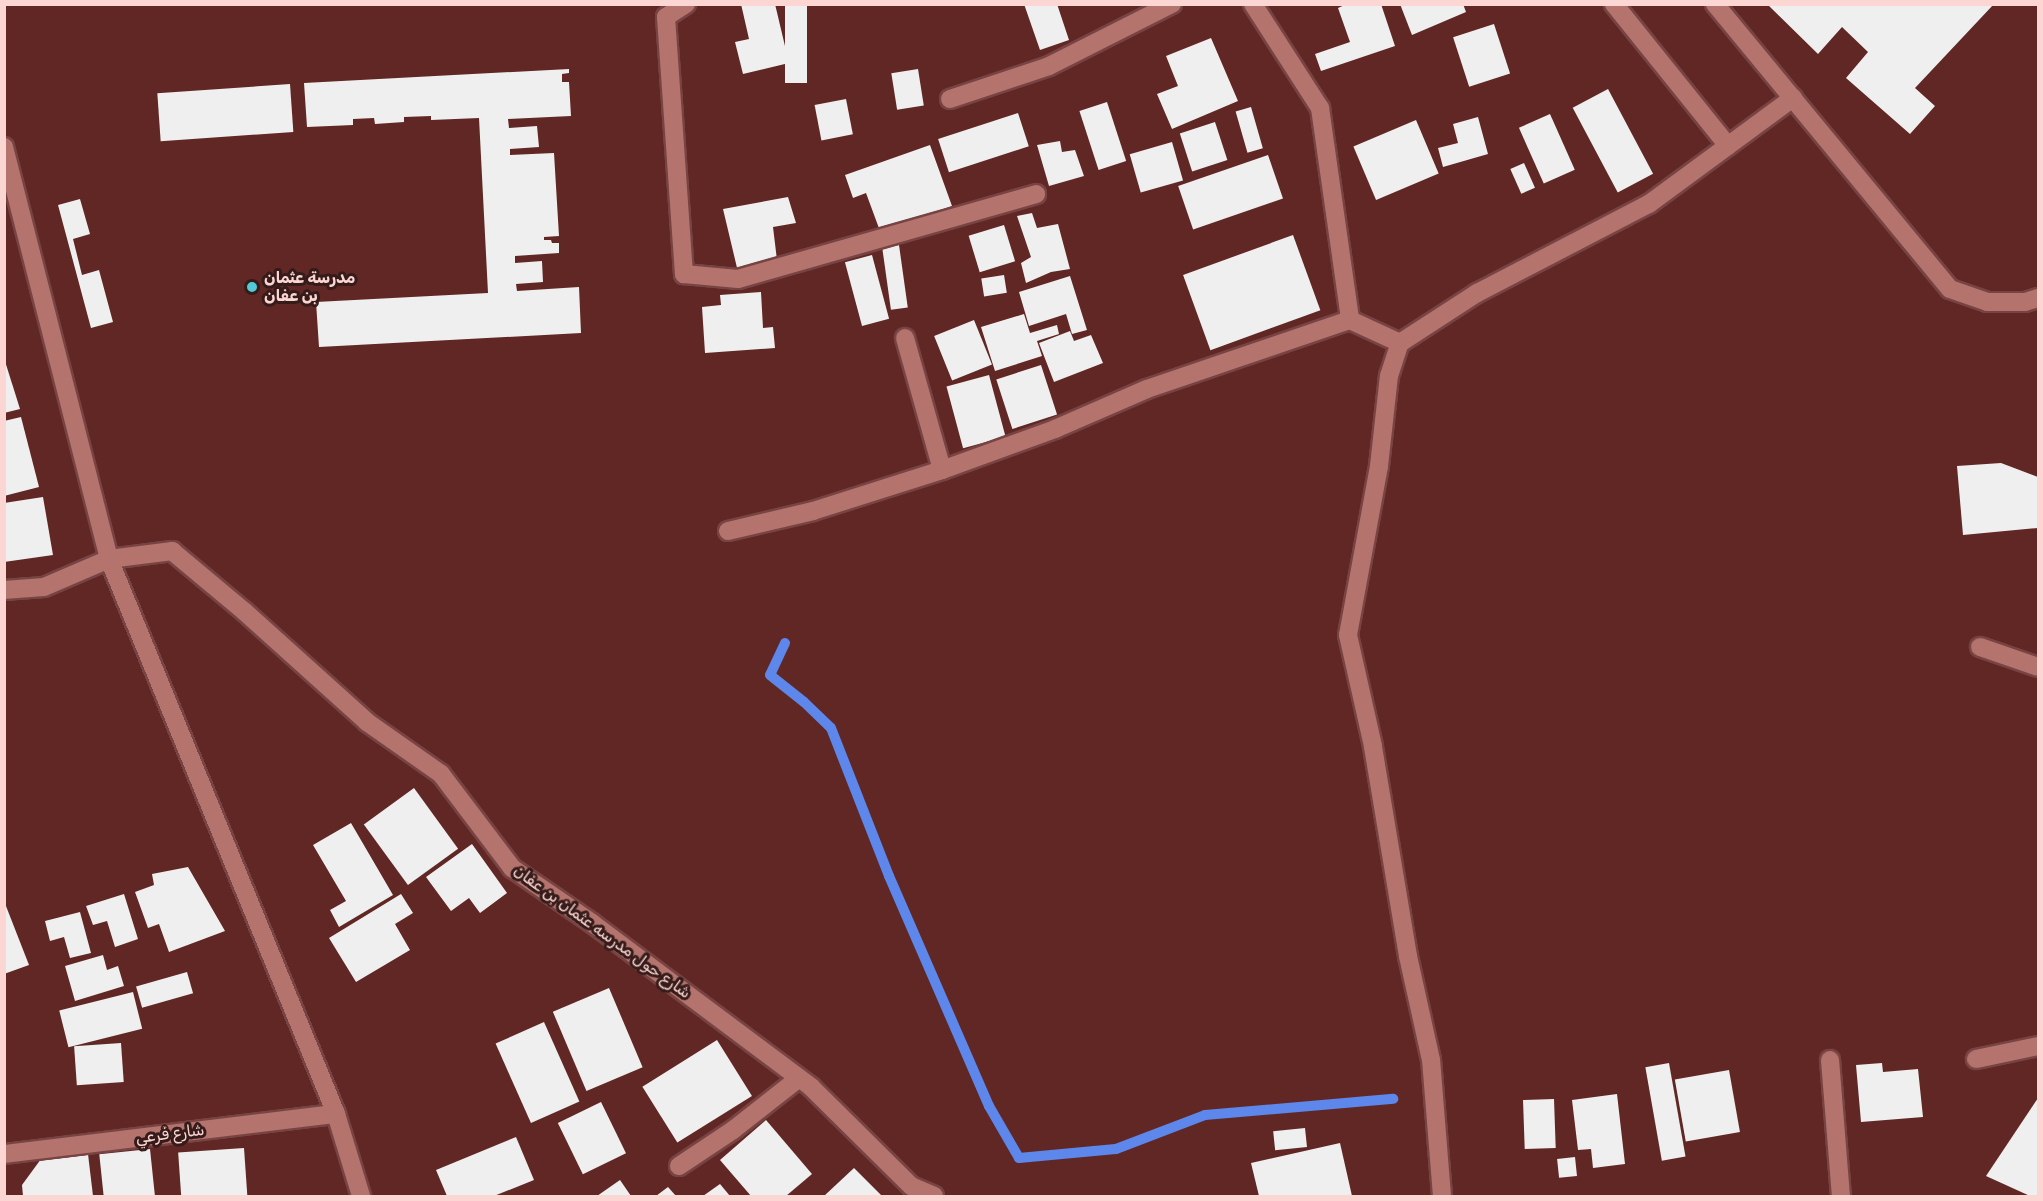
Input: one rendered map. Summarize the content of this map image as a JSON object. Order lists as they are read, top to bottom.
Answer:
{
  "streets": {
    "street": ["شارع حول مدرسه عثمان بن عفان", "شارع فرعي"]
  },
  "places": ["مدرسة عثمان بن عفان"]
}
